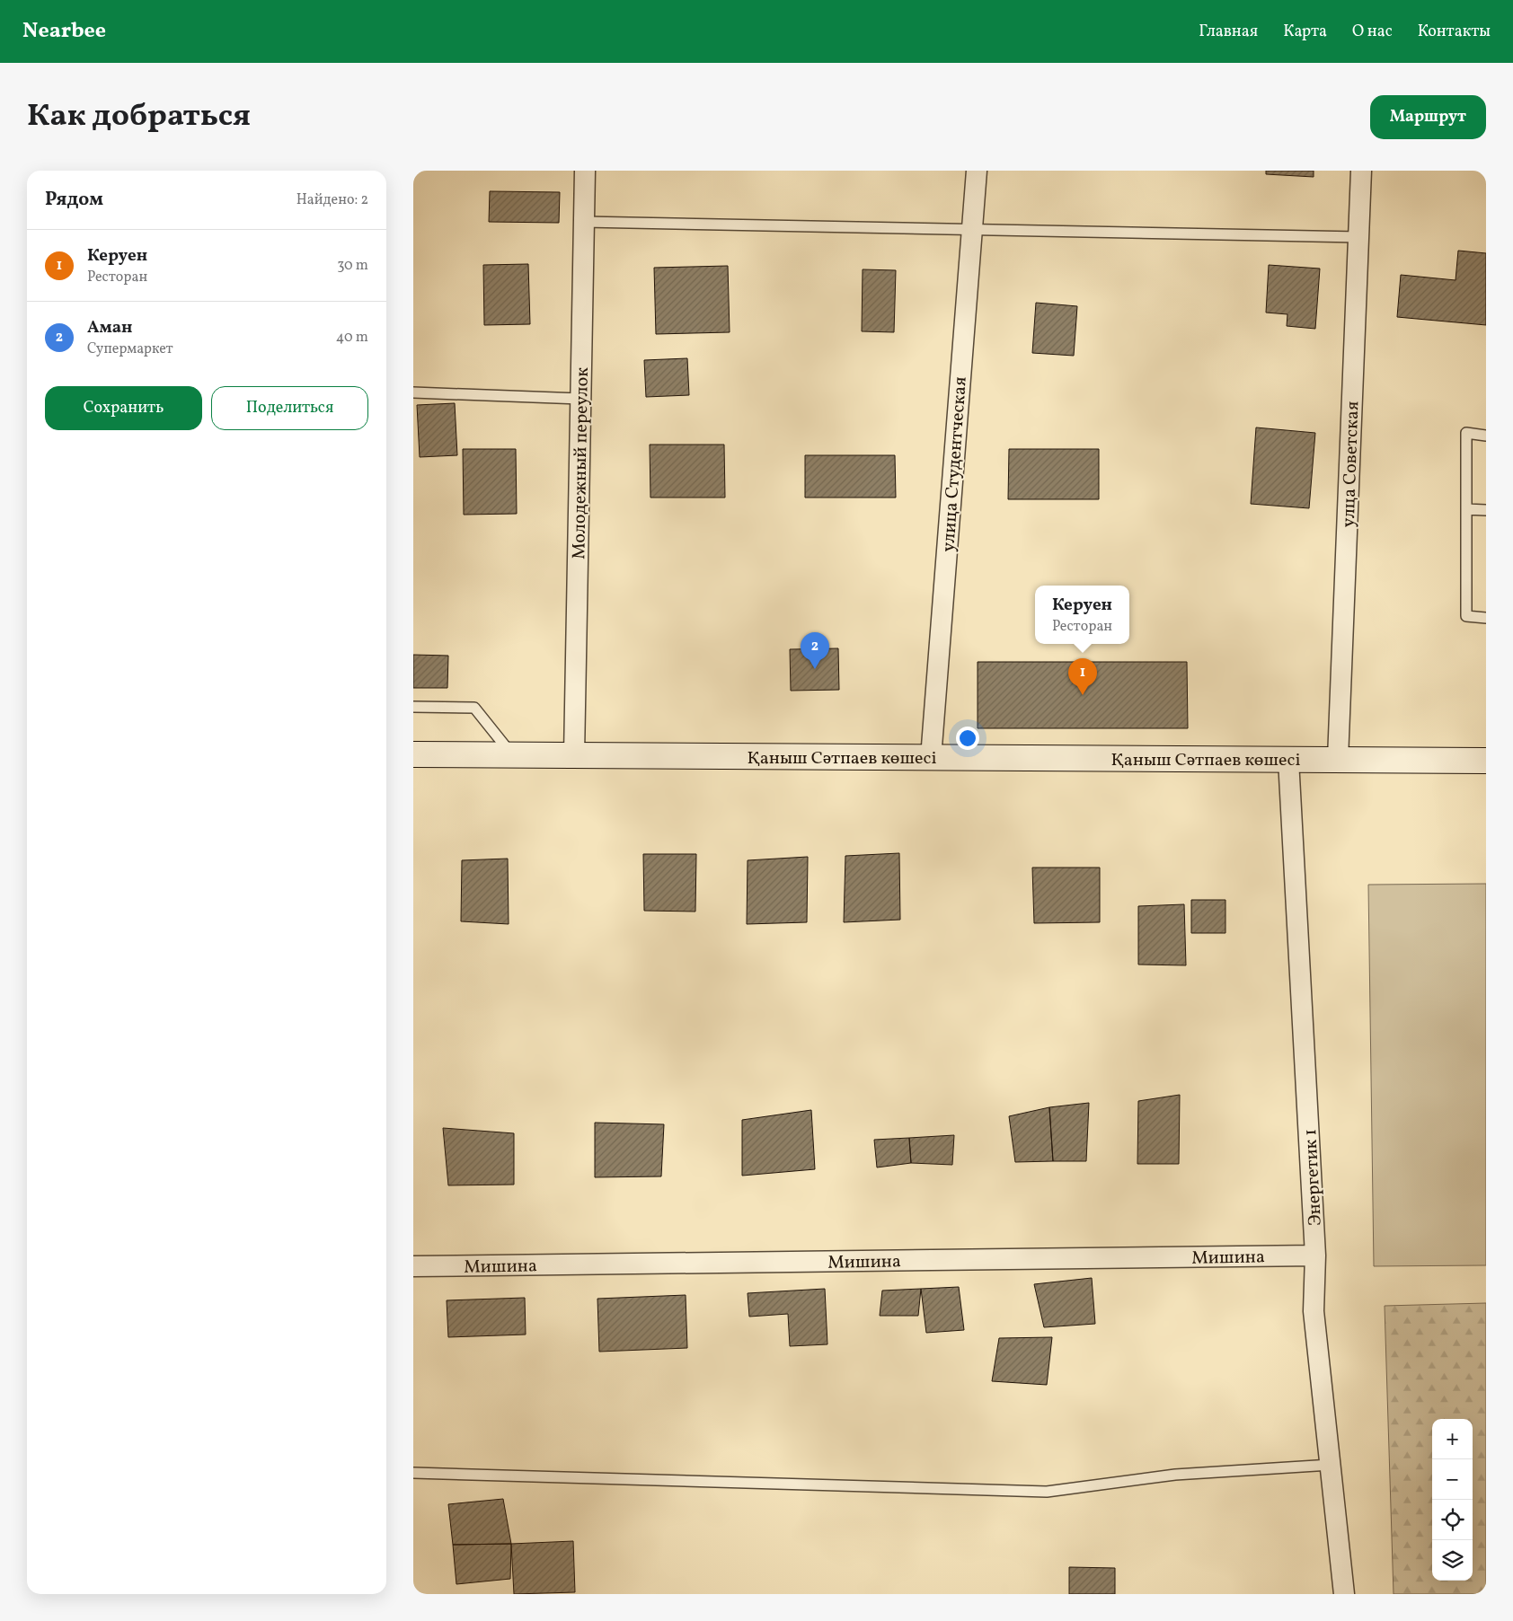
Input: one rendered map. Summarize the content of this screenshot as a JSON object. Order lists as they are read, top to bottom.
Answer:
{
  "streets": {
    "street": [
      "Молодежный переулок",
      "улица Студентческая",
      "улца Советская",
      "Қаныш Сәтпаев көшесі",
      "Энергетик 1",
      "Мишина"
    ]
  },
  "crossings": [
    ["Молодежный переулок", "Қаныш Сәтпаев көшесі"],
    ["улица Студентческая", "Қаныш Сәтпаев көшесі"],
    ["улца Советская", "Қаныш Сәтпаев көшесі"],
    ["Қаныш Сәтпаев көшесі", "Энергетик 1"],
    ["Энергетик 1", "Мишина"]
  ],
  "page": {
    "header": "Nearbee",
    "nav": [
      "Главная",
      "Карта",
      "О нас",
      "Контакты"
    ],
    "title": "Как добраться",
    "buttons": [
      "Маршрут",
      ["Сохранить", "Поделиться"]
    ],
    "heading": ["Рядом", "Найдено: 2"],
    "list": [
      {
        "mark": "1",
        "name": "Керуен",
        "note": "Ресторан",
        "value": "30 m"
      },
      {
        "mark": "2",
        "name": "Аман",
        "note": "Супермаркет",
        "value": "40 m"
      }
    ],
    "popup": ["Керуен", "Ресторан"],
    "pins": ["2", "1"],
    "map_buttons": ["+", "−"]
  }
}
